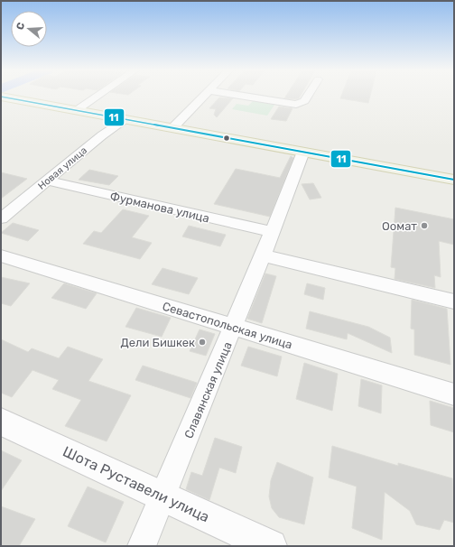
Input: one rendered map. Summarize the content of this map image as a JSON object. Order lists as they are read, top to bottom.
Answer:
{
  "streets": {
    "street": [
      "Новая улица",
      "Фурманова улица",
      "Севастопольская улица",
      "Славянская улица",
      "Шота Руставели улица"
    ]
  },
  "crossings": [
    ["Новая улица", "Фурманова улица"],
    ["Фурманова улица", "Славянская улица"],
    ["Севастопольская улица", "Славянская улица"],
    ["Славянская улица", "Шота Руставели улица"]
  ],
  "places": ["Оомат", "Дели Бишкек"],
  "lines": ["transit line 11"],
  "north": "left"
}
